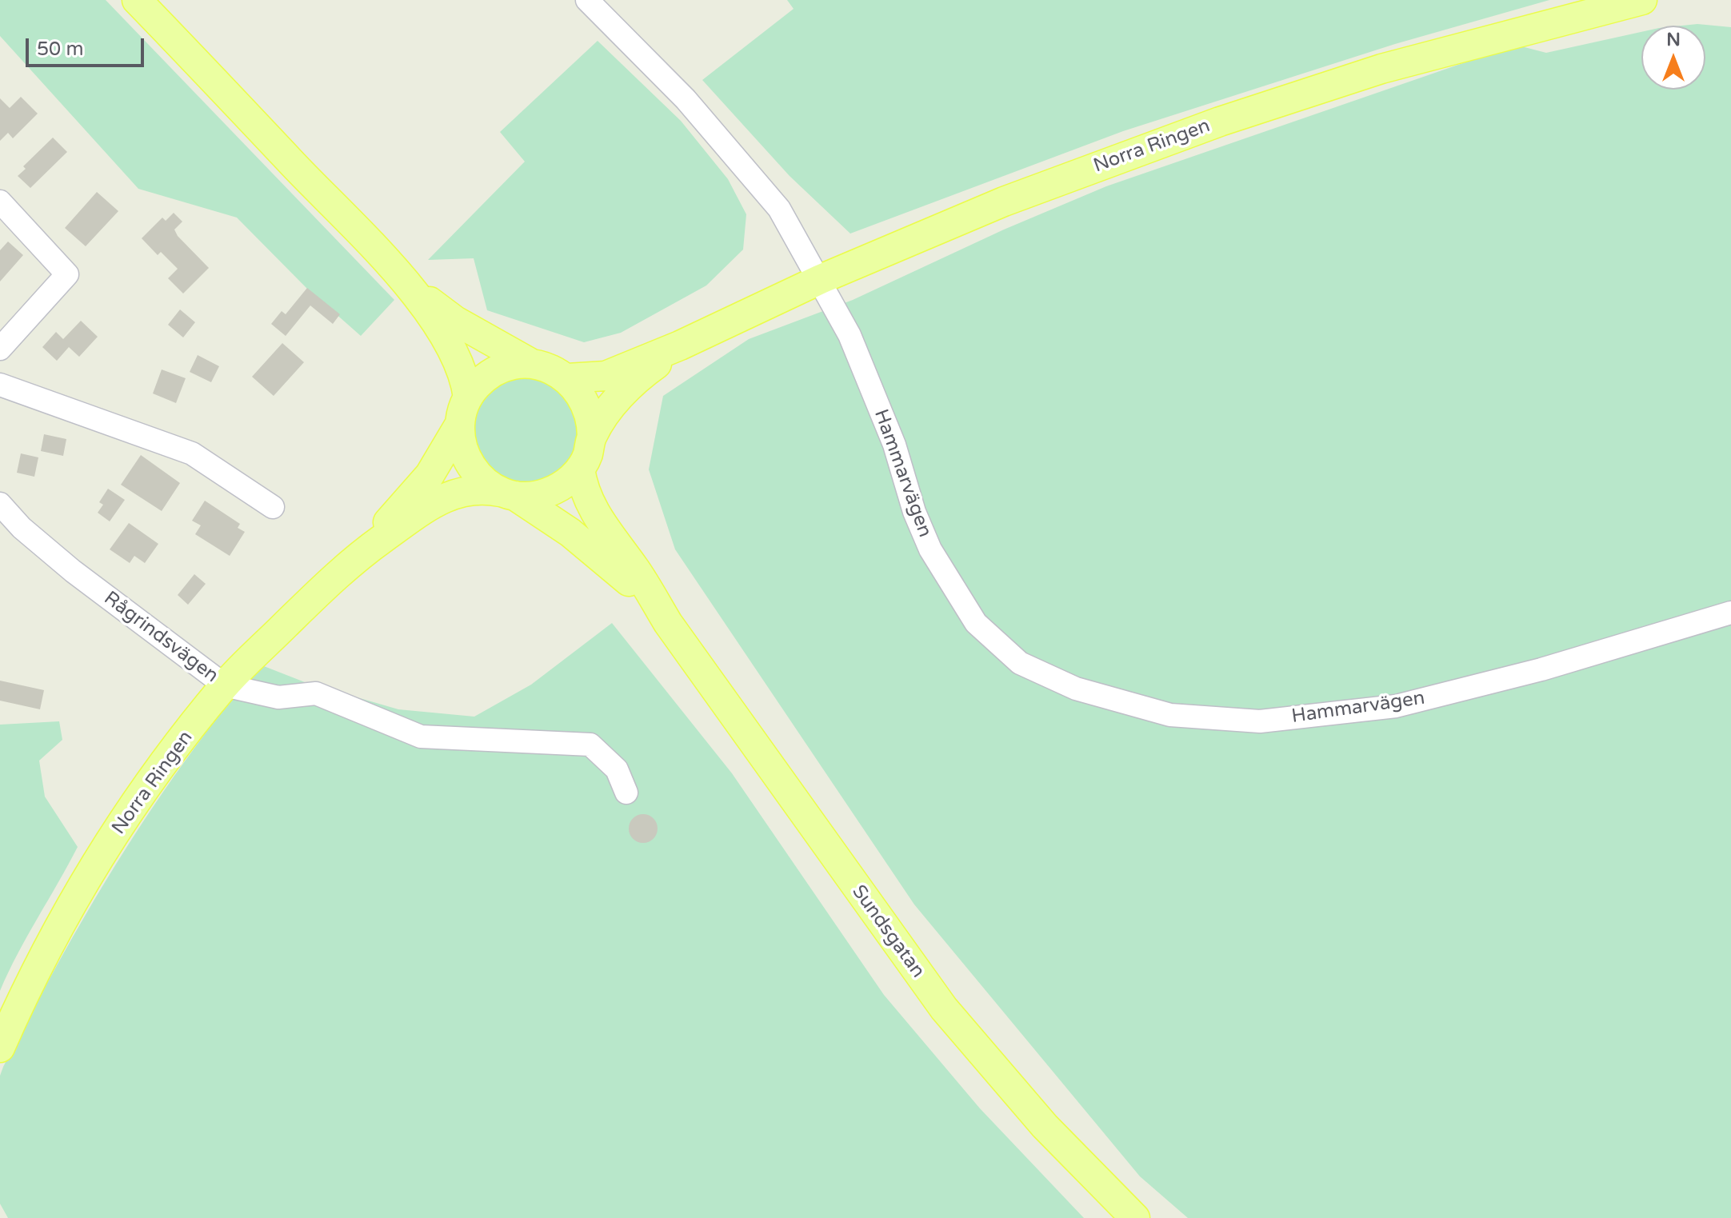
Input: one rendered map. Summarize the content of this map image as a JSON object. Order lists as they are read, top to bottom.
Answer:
{
  "streets": {
    "main road": ["Norra Ringen", "Sundsgatan"],
    "street": ["Hammarvägen", "Rågrindsvägen"]
  },
  "crossings": [
    ["Norra Ringen", "Hammarvägen"],
    ["Norra Ringen", "Rågrindsvägen"],
    ["Norra Ringen", "Sundsgatan"]
  ],
  "scale_bar": "50 m",
  "north": "top"
}
